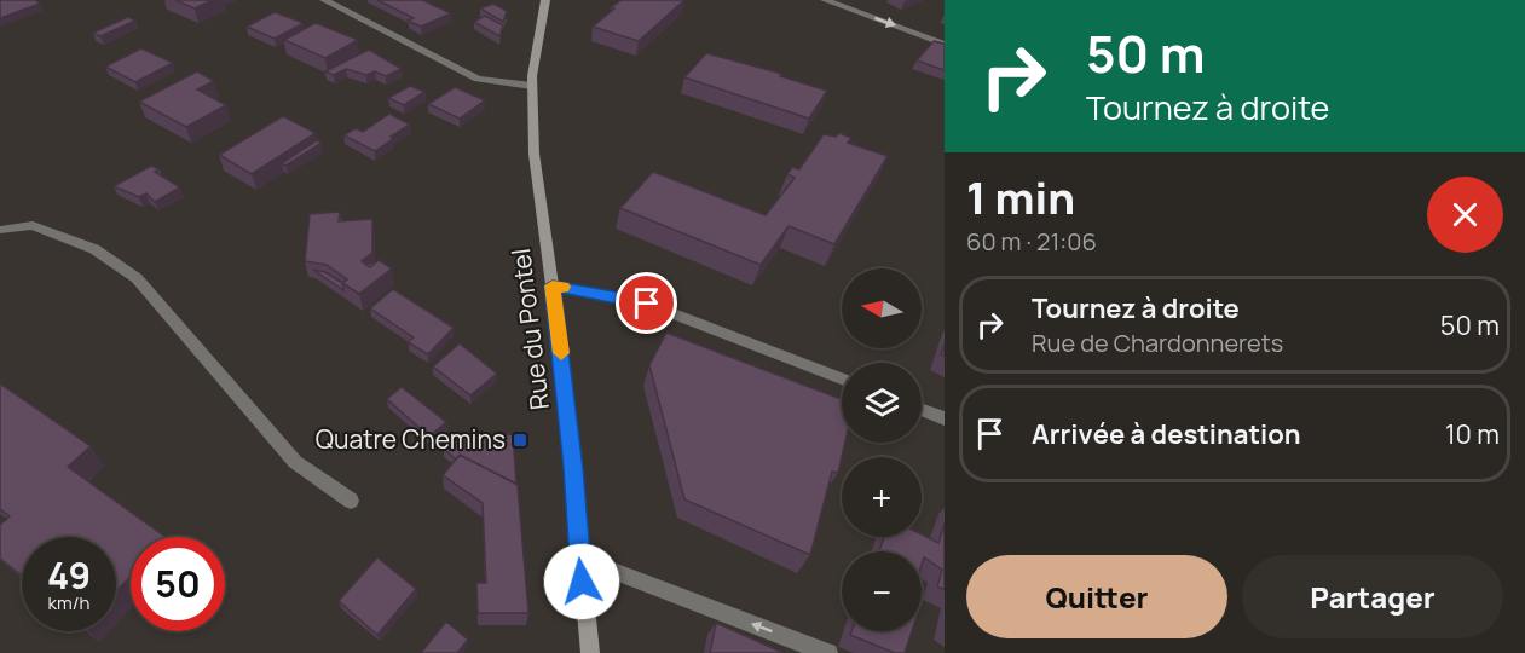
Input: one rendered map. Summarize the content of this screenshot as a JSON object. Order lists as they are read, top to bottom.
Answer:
{
  "streets": {
    "main road": ["Rue du Pontel"]
  },
  "places": {
    "transit": ["Quatre Chemins"]
  },
  "north": "left",
  "page": {
    "turn": ["50 m", "Tournez à droite"],
    "heading": ["1 min", "60 m · 21:06"],
    "map_buttons": ["+", "−"],
    "list": [
      {
        "name": "Tournez à droite",
        "note": "Rue de Chardonnerets",
        "value": "50 m"
      },
      {
        "name": "Arrivée à destination",
        "value": "10 m"
      }
    ],
    "speed": "49 km/h",
    "limit": "50",
    "buttons": ["Quitter", "Partager"]
  }
}
